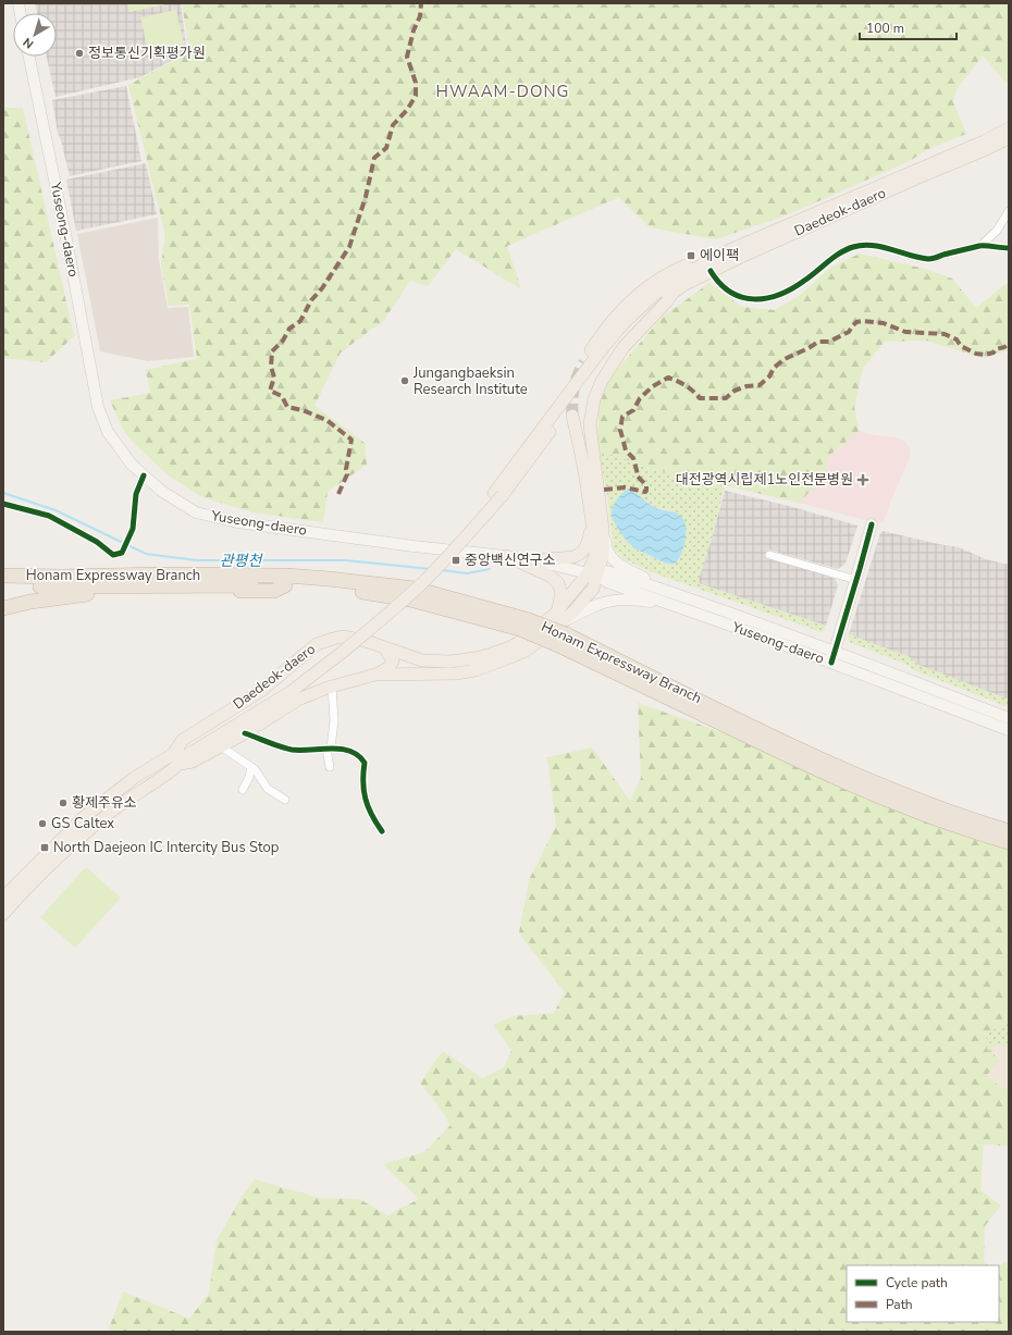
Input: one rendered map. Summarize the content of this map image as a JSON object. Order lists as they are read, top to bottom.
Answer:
{
  "streets": {
    "highway": ["Honam Expressway Branch"],
    "main road": ["Daedeok-daero", "Yuseong-daero"]
  },
  "crossings": [
    ["Daedeok-daero", "Yuseong-daero"],
    ["Daedeok-daero", "Honam Expressway Branch"]
  ],
  "districts": ["HWAAM-DONG"],
  "water": ["관평천"],
  "places": {
    "other": [
      "정보통신기획평가원",
      "Jungangbaeksin Research Institute",
      "황제주유소",
      "GS Caltex"
    ],
    "transit": ["에이팩", "중앙백신연구소", "North Daejeon IC Intercity Bus Stop"],
    "health": ["대전광역시립제1노인전문병원"]
  },
  "legend": ["Cycle path", "Path"],
  "scale_bar": "100 m",
  "north": "bottom left"
}
